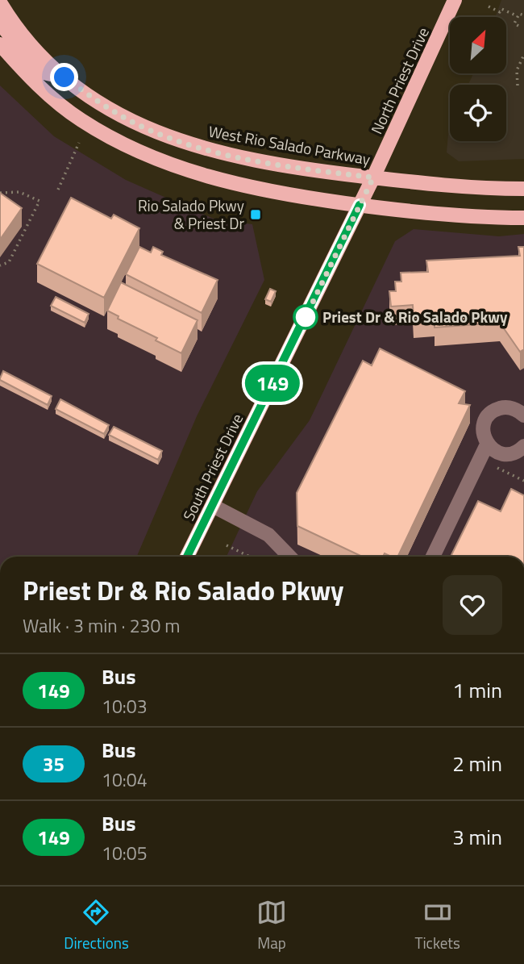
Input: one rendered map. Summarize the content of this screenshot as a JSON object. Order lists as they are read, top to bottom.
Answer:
{
  "streets": {
    "main road": ["North Priest Drive", "West Rio Salado Parkway", "South Priest Drive"]
  },
  "crossings": [
    ["North Priest Drive", "West Rio Salado Parkway"],
    ["North Priest Drive", "South Priest Drive"]
  ],
  "places": {
    "transit": ["Rio Salado Pkwy & Priest Dr"],
    "other": ["Priest Dr & Rio Salado Pkwy"]
  },
  "lines": ["bus line 149"],
  "north": "top right",
  "page": {
    "on_map": "149",
    "heading": ["Priest Dr & Rio Salado Pkwy", "Walk · 3 min · 230 m"],
    "list": [
      {
        "mark": "149",
        "name": "Bus",
        "note": "10:03",
        "value": "1 min"
      },
      {
        "mark": "35",
        "name": "Bus",
        "note": "10:04",
        "value": "2 min"
      },
      {
        "mark": "149",
        "name": "Bus",
        "note": "10:05",
        "value": "3 min"
      }
    ],
    "tabs": ["Directions", "Map", "Tickets"]
  }
}
